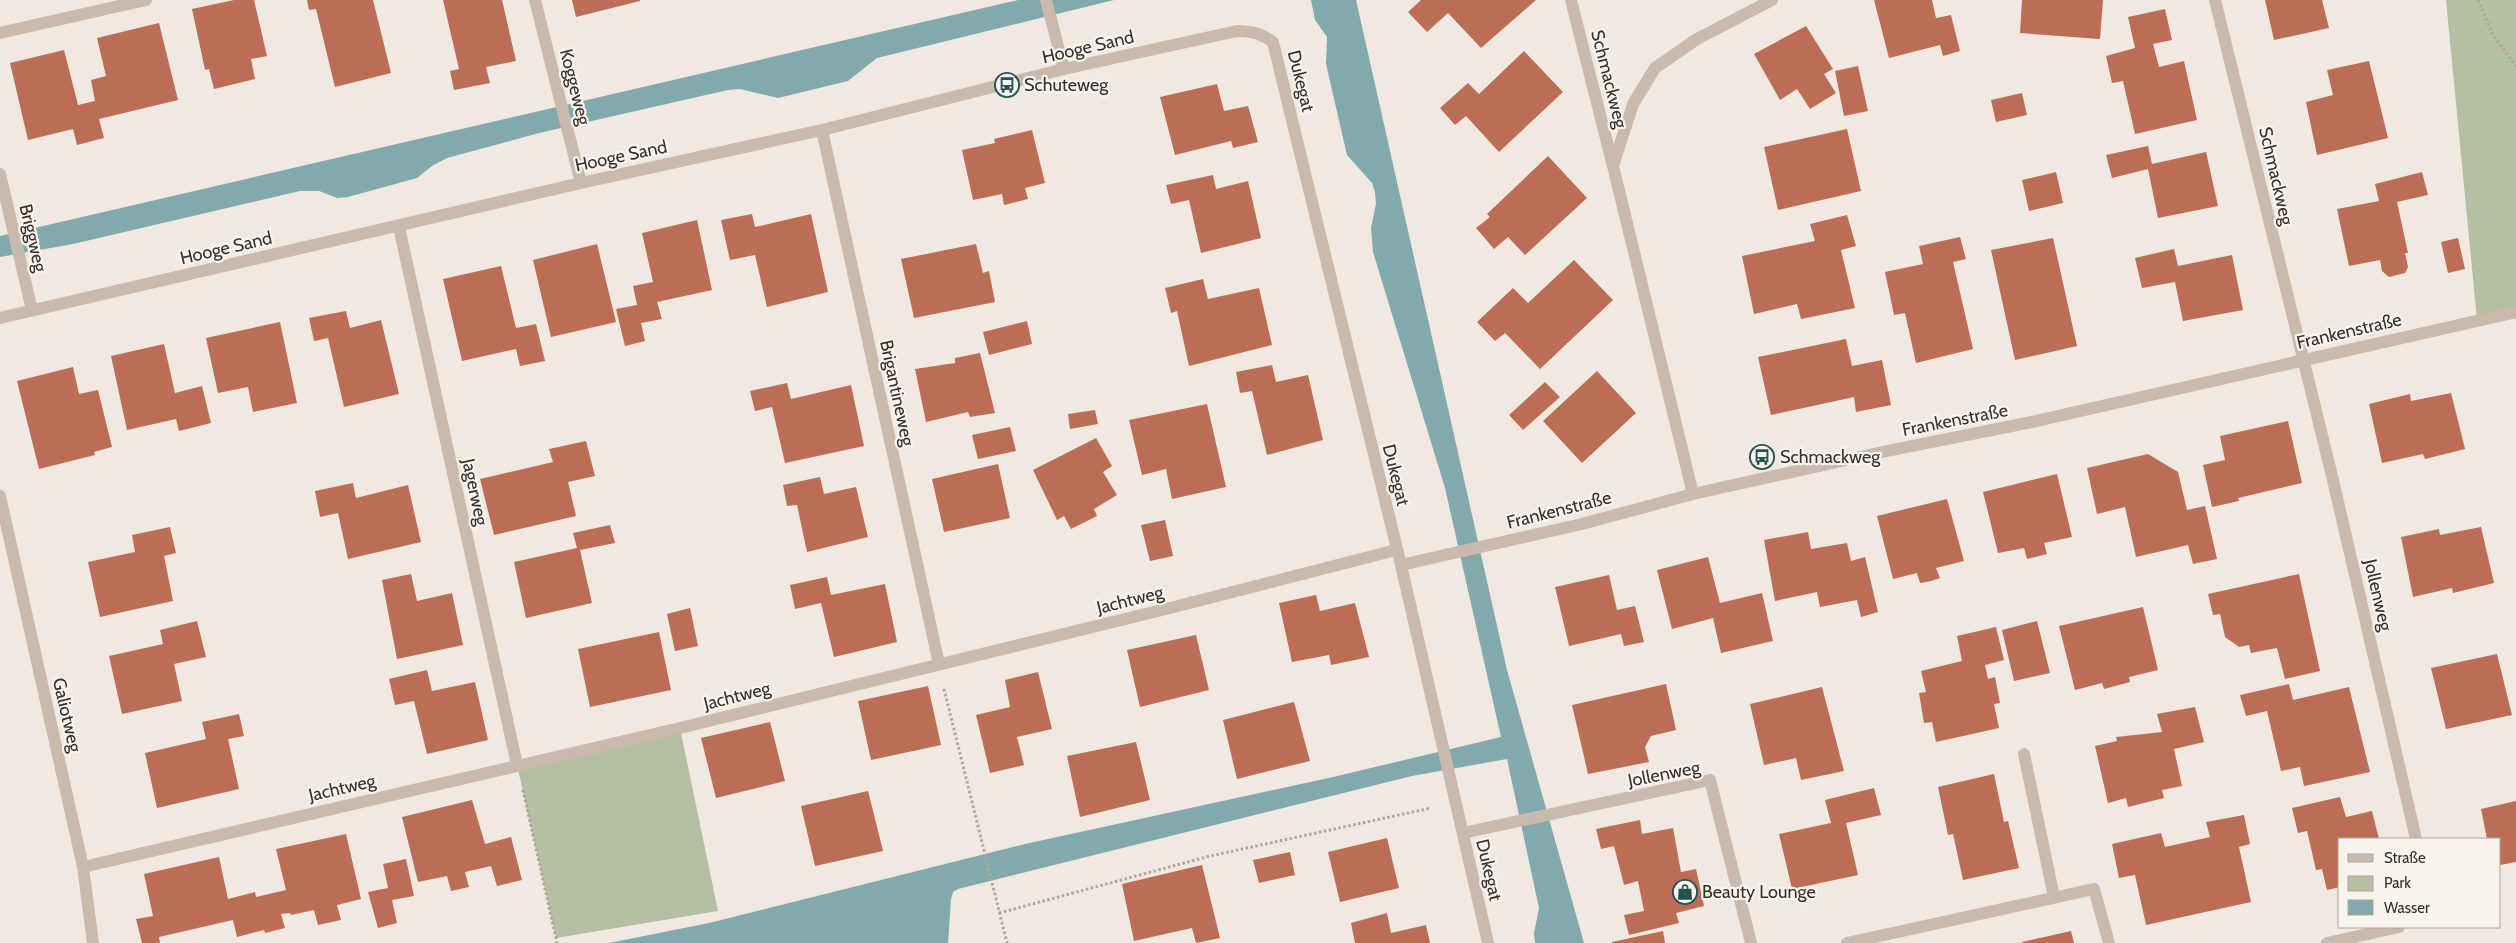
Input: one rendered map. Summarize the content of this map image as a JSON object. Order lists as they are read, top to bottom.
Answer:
{
  "streets": {
    "street": [
      "Hooge Sand",
      "Schmackweg",
      "Dukegat",
      "Koggeweg",
      "Briggweg",
      "Frankenstraße",
      "Brigantineweg",
      "Jagerweg",
      "Jollenweg",
      "Jachtweg",
      "Galiotweg"
    ]
  },
  "crossings": [
    ["Hooge Sand", "Dukegat"],
    ["Hooge Sand", "Koggeweg"],
    ["Hooge Sand", "Briggweg"],
    ["Hooge Sand", "Brigantineweg"],
    ["Hooge Sand", "Jagerweg"],
    ["Schmackweg", "Frankenstraße"],
    ["Schmackweg", "Jollenweg"],
    ["Dukegat", "Frankenstraße"],
    ["Dukegat", "Jollenweg"],
    ["Dukegat", "Jachtweg"],
    ["Frankenstraße", "Jollenweg"],
    ["Brigantineweg", "Jachtweg"],
    ["Jagerweg", "Jachtweg"],
    ["Jachtweg", "Galiotweg"]
  ],
  "places": {
    "bus stop": ["Schuteweg", "Schmackweg"],
    "shop": ["Beauty Lounge"]
  },
  "legend": ["Straße", "Park", "Wasser"]
}
